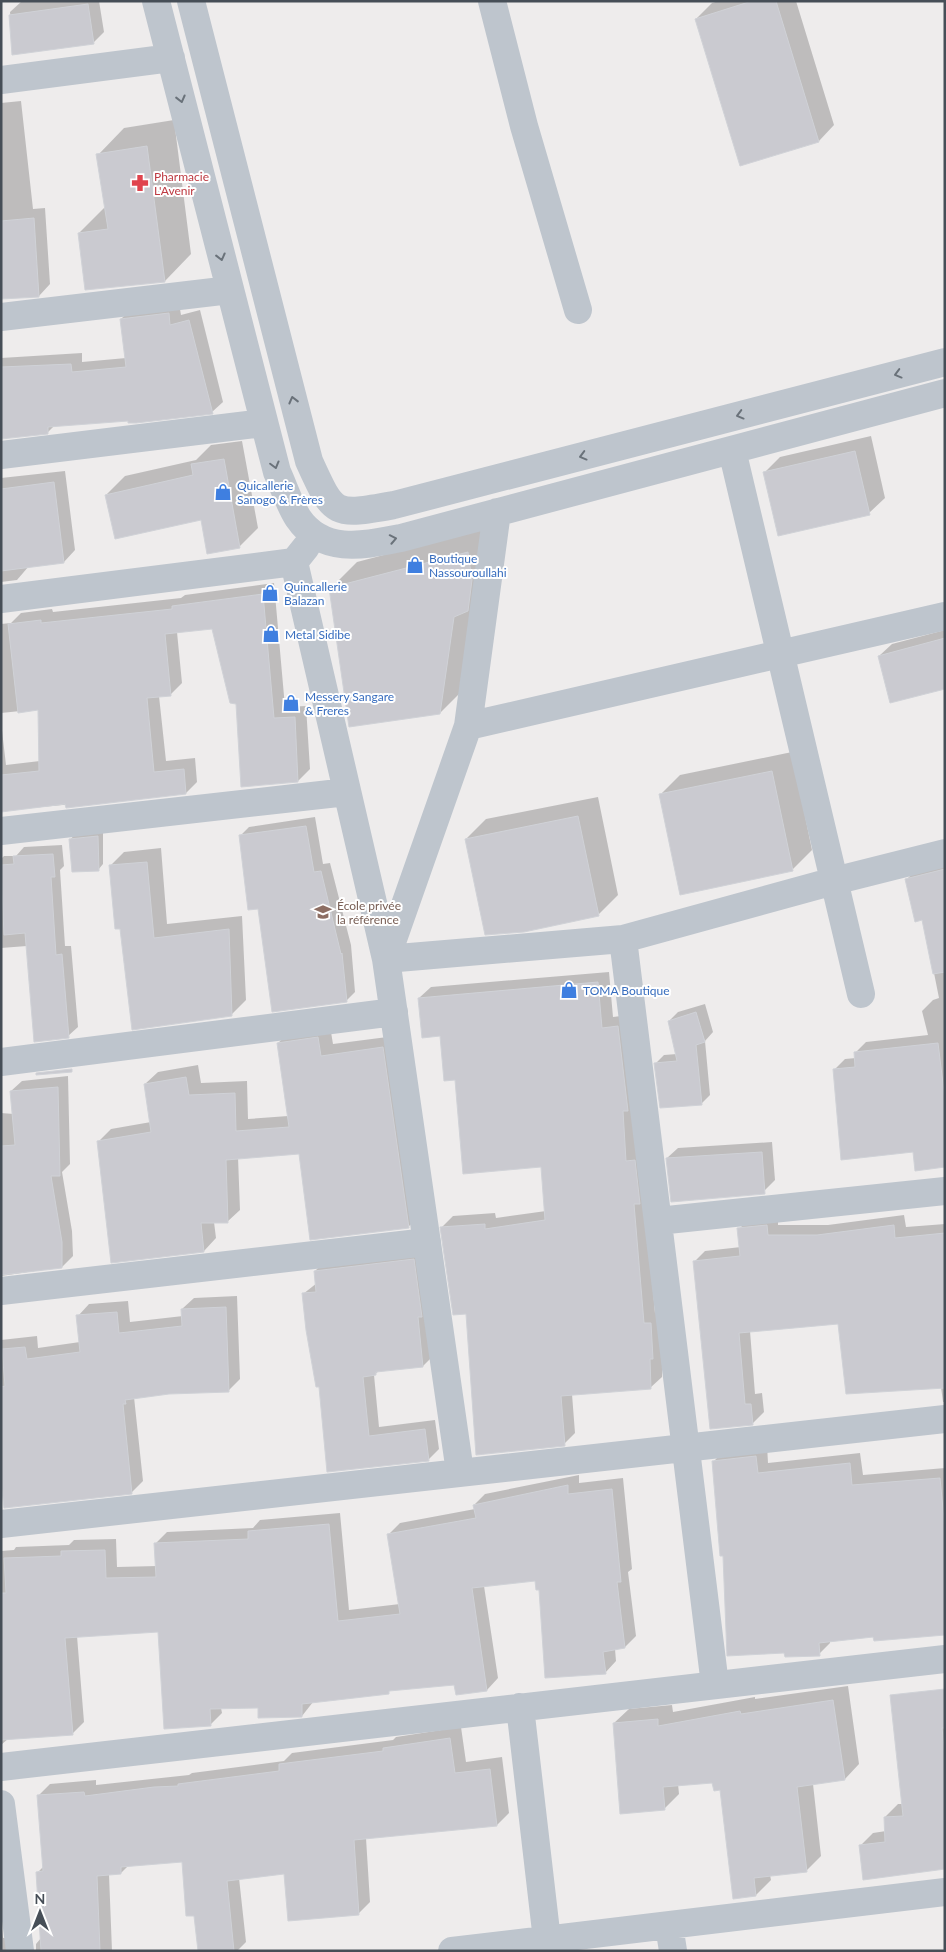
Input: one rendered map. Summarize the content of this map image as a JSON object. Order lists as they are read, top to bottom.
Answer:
{
  "places": {
    "pharmacy": ["Pharmacie L'Avenir"],
    "shop": [
      "Quicallerie Sanogo & Frères",
      "Boutique Nassouroullahi",
      "Quincallerie Balazan",
      "Metal Sidibe",
      "Messery Sangare & Freres",
      "TOMA Boutique"
    ],
    "school or university": ["École privée la référence"]
  },
  "north": "top"
}
